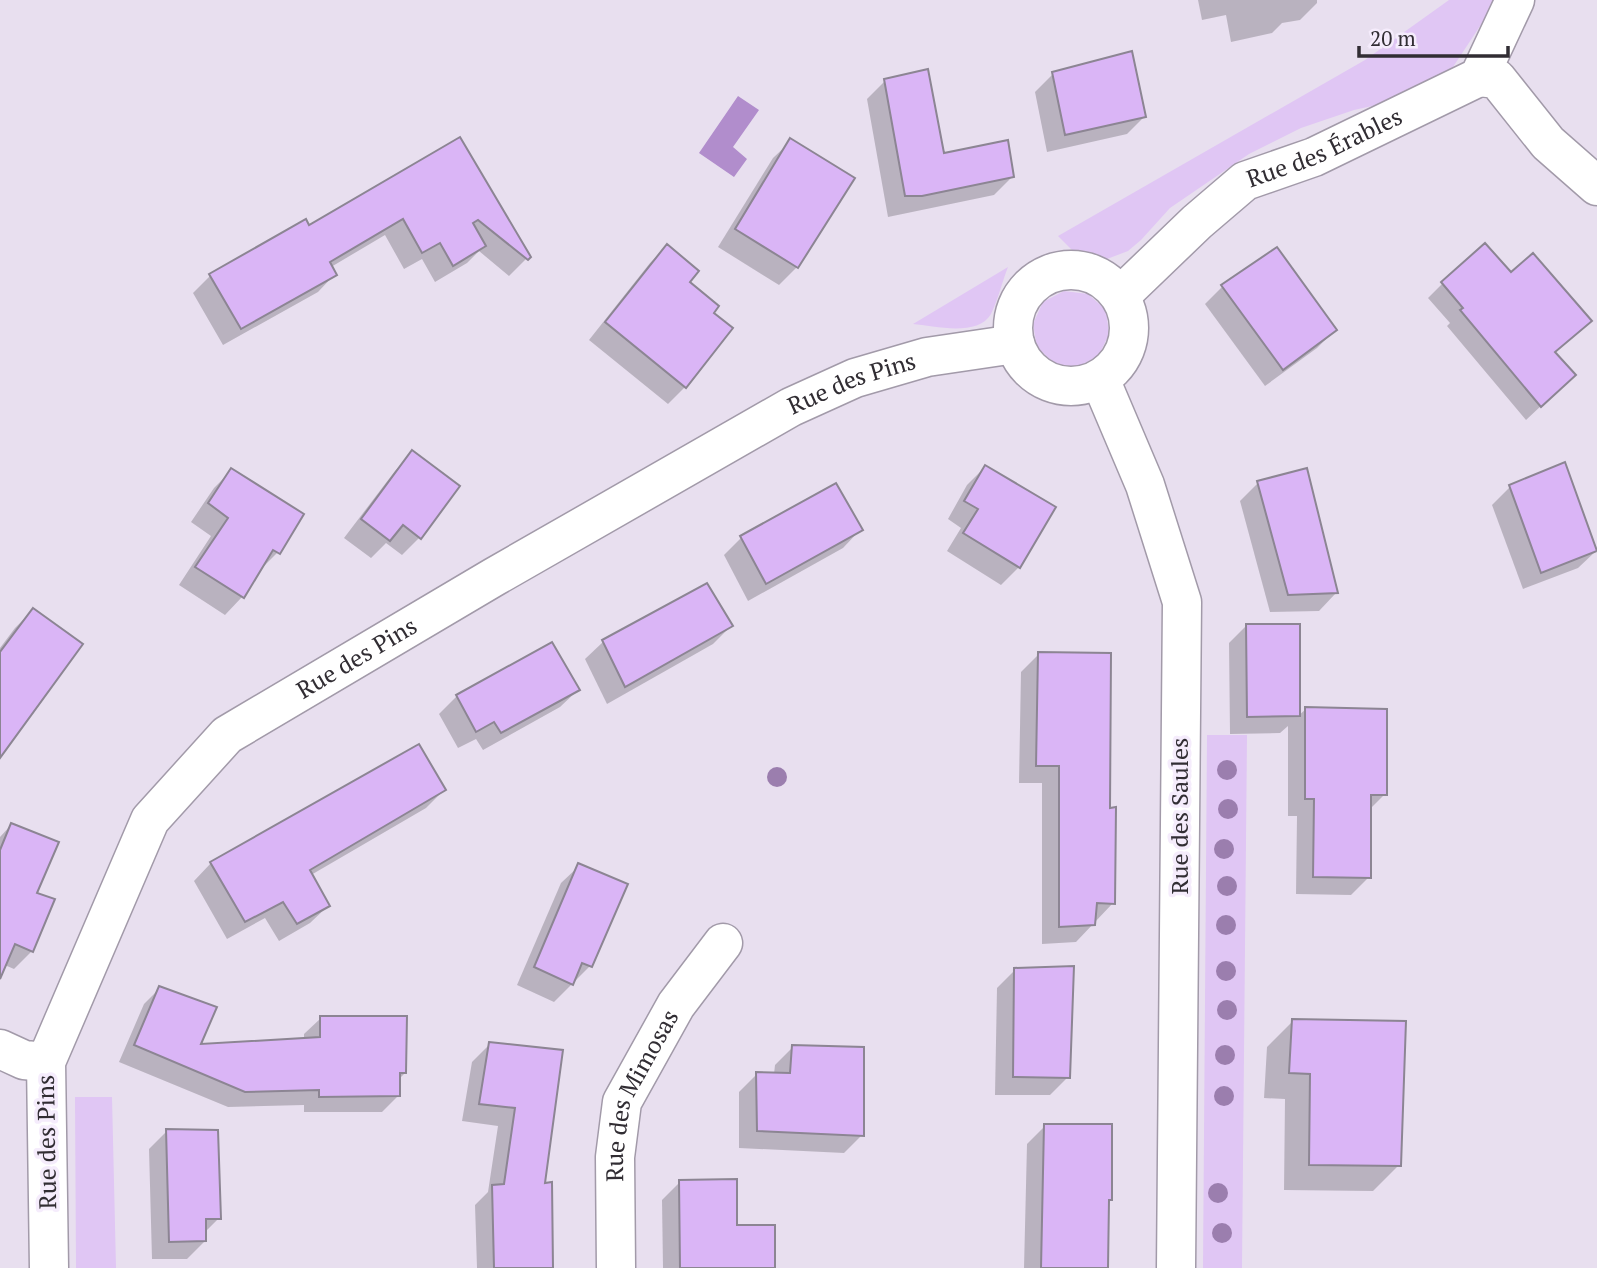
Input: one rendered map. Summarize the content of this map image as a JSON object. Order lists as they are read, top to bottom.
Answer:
{
  "streets": {
    "street": [
      "Rue des Érables",
      "Rue des Pins",
      "Rue des Saules",
      "Rue des Mimosas"
    ]
  },
  "crossings": [
    ["Rue des Érables", "Rue des Pins"],
    ["Rue des Érables", "Rue des Saules"],
    ["Rue des Pins", "Rue des Saules"]
  ],
  "scale_bar": "20 m"
}
